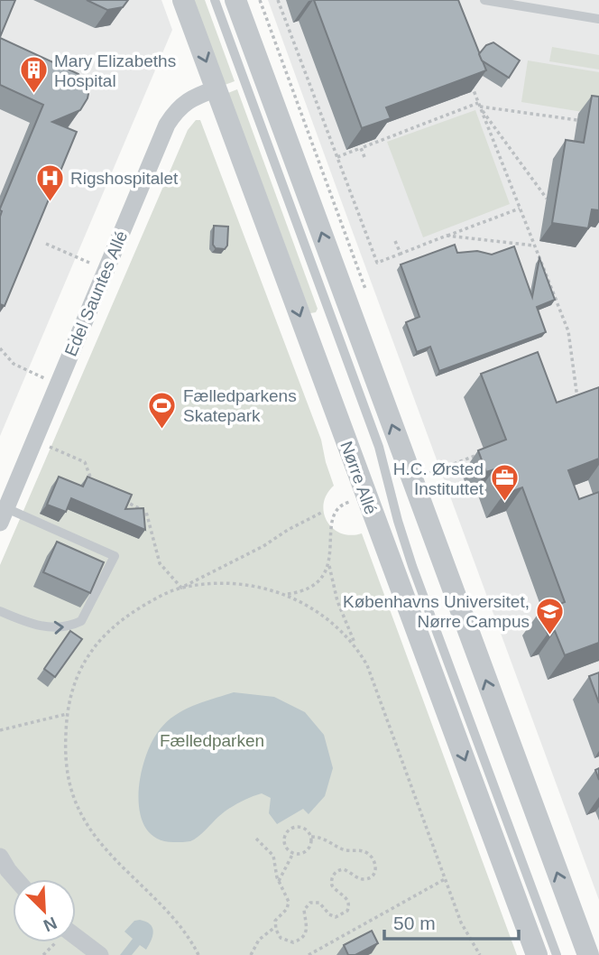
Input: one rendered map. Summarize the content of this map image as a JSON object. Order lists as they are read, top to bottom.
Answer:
{
  "streets": {
    "street": ["Edel Sauntes Allé", "Nørre Allé"]
  },
  "crossings": [
    ["Edel Sauntes Allé", "Nørre Allé"]
  ],
  "parks": ["Fælledparken"],
  "places": {
    "building": ["Mary Elizabeths Hospital"],
    "hospital": ["Rigshospitalet"],
    "sports": ["Fælledparkens Skatepark"],
    "office": ["H.C. Ørsted Instituttet"],
    "school or university": ["Københavns Universitet, Nørre Campus"]
  },
  "scale_bar": "50 m",
  "north": "bottom right"
}
